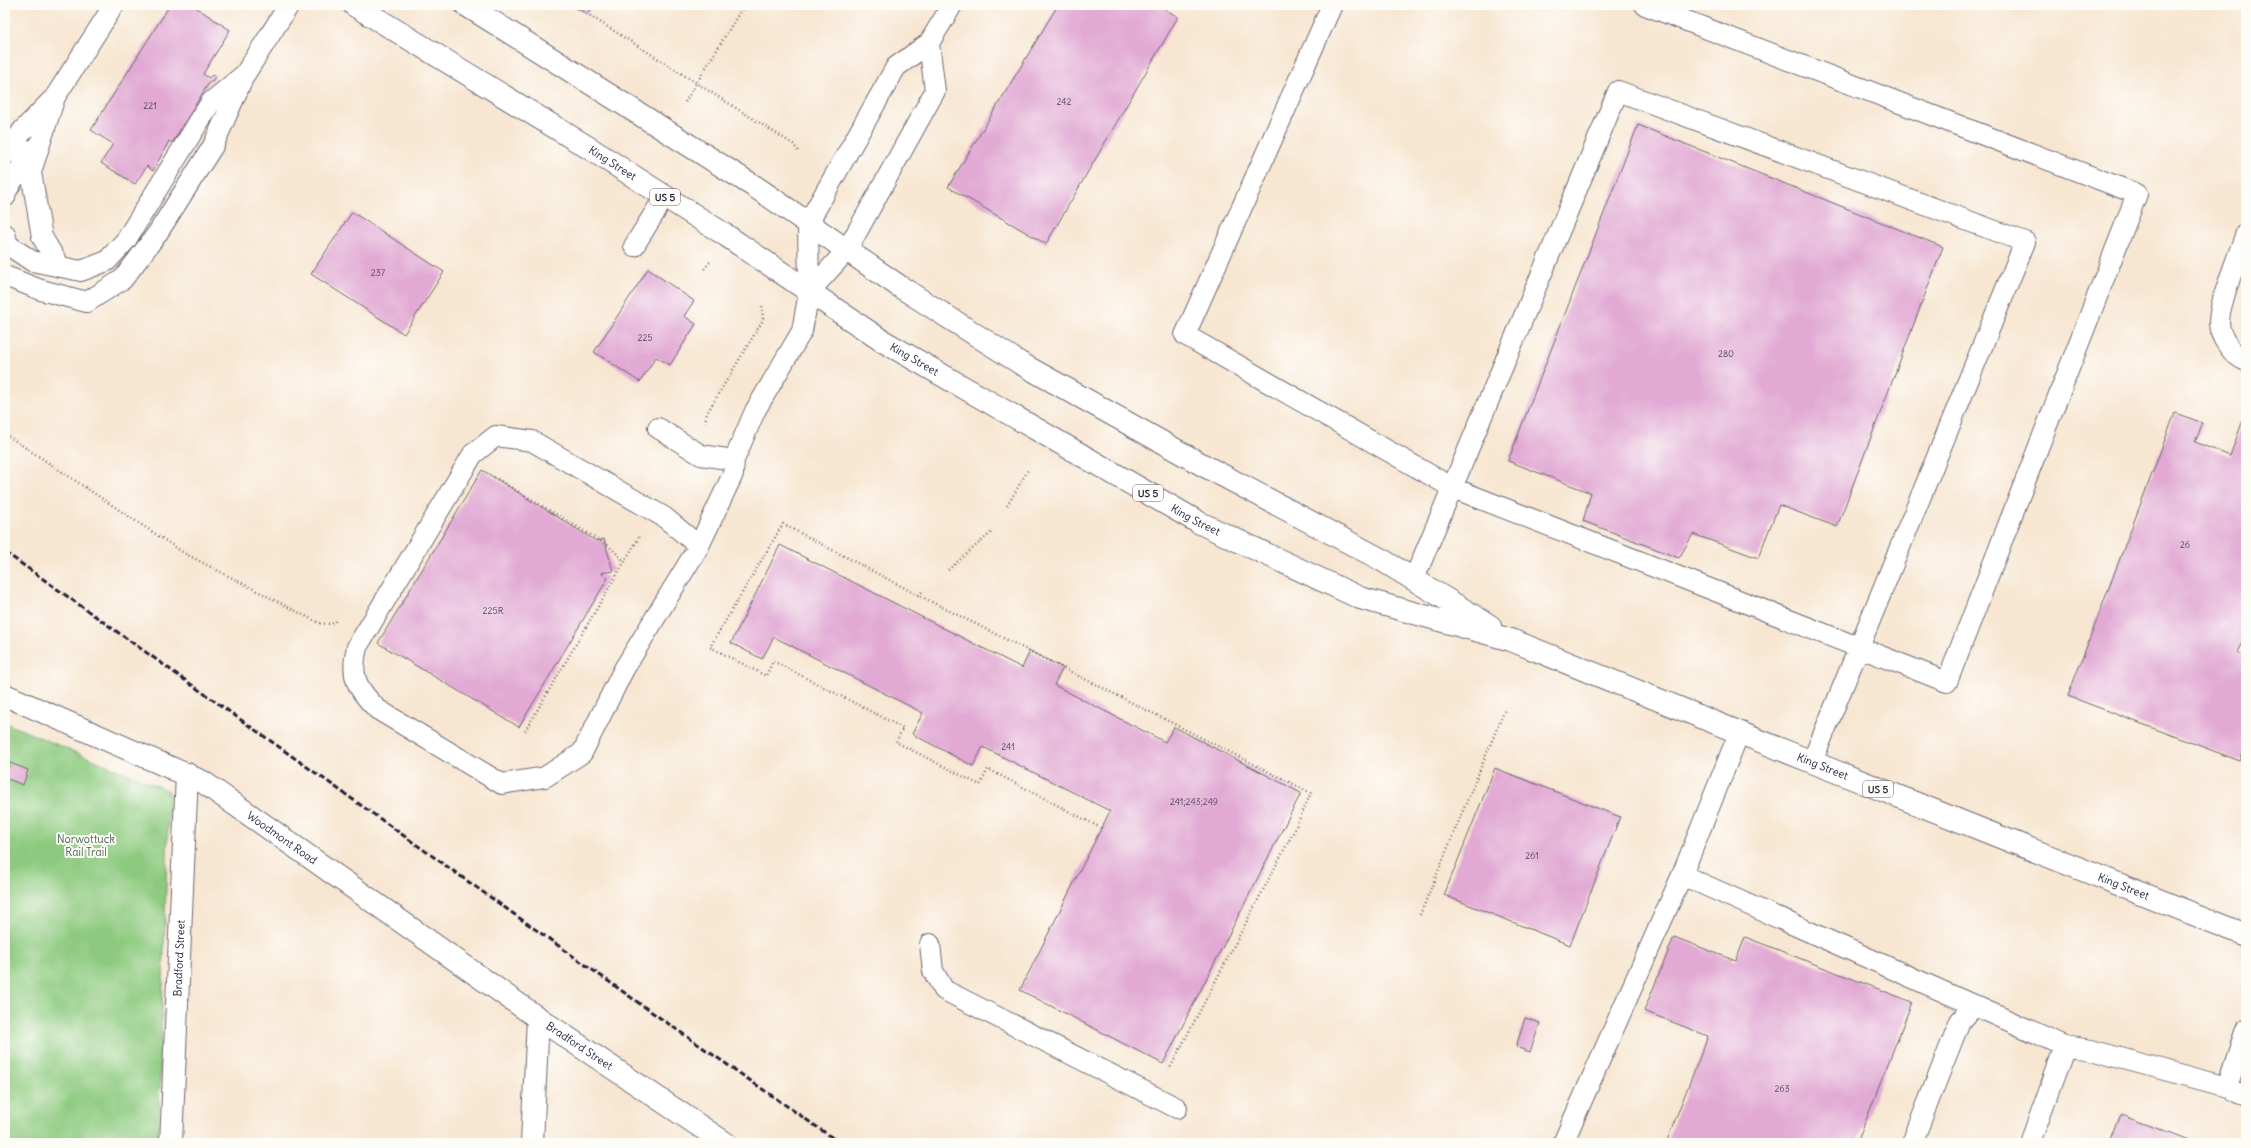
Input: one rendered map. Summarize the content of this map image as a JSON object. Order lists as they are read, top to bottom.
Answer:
{
  "streets": {
    "main road": [
      "King Street",
      "US 5",
      "Woodmont Road",
      "Bradford Street"
    ]
  },
  "crossings": [
    ["Woodmont Road", "Bradford Street"]
  ],
  "parks": ["Norwottuck Rail Trail"],
  "house_numbers": [
    "242",
    "221",
    "237",
    "225",
    "280",
    "26",
    "225R",
    "241",
    "241;243;249",
    "261",
    "263"
  ]
}
